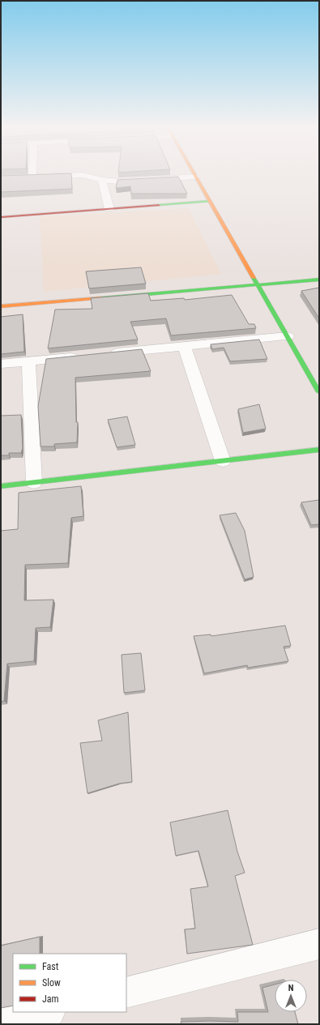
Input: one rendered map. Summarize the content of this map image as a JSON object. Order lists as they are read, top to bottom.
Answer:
{
  "legend": ["Fast", "Slow", "Jam"],
  "north": "top"
}
